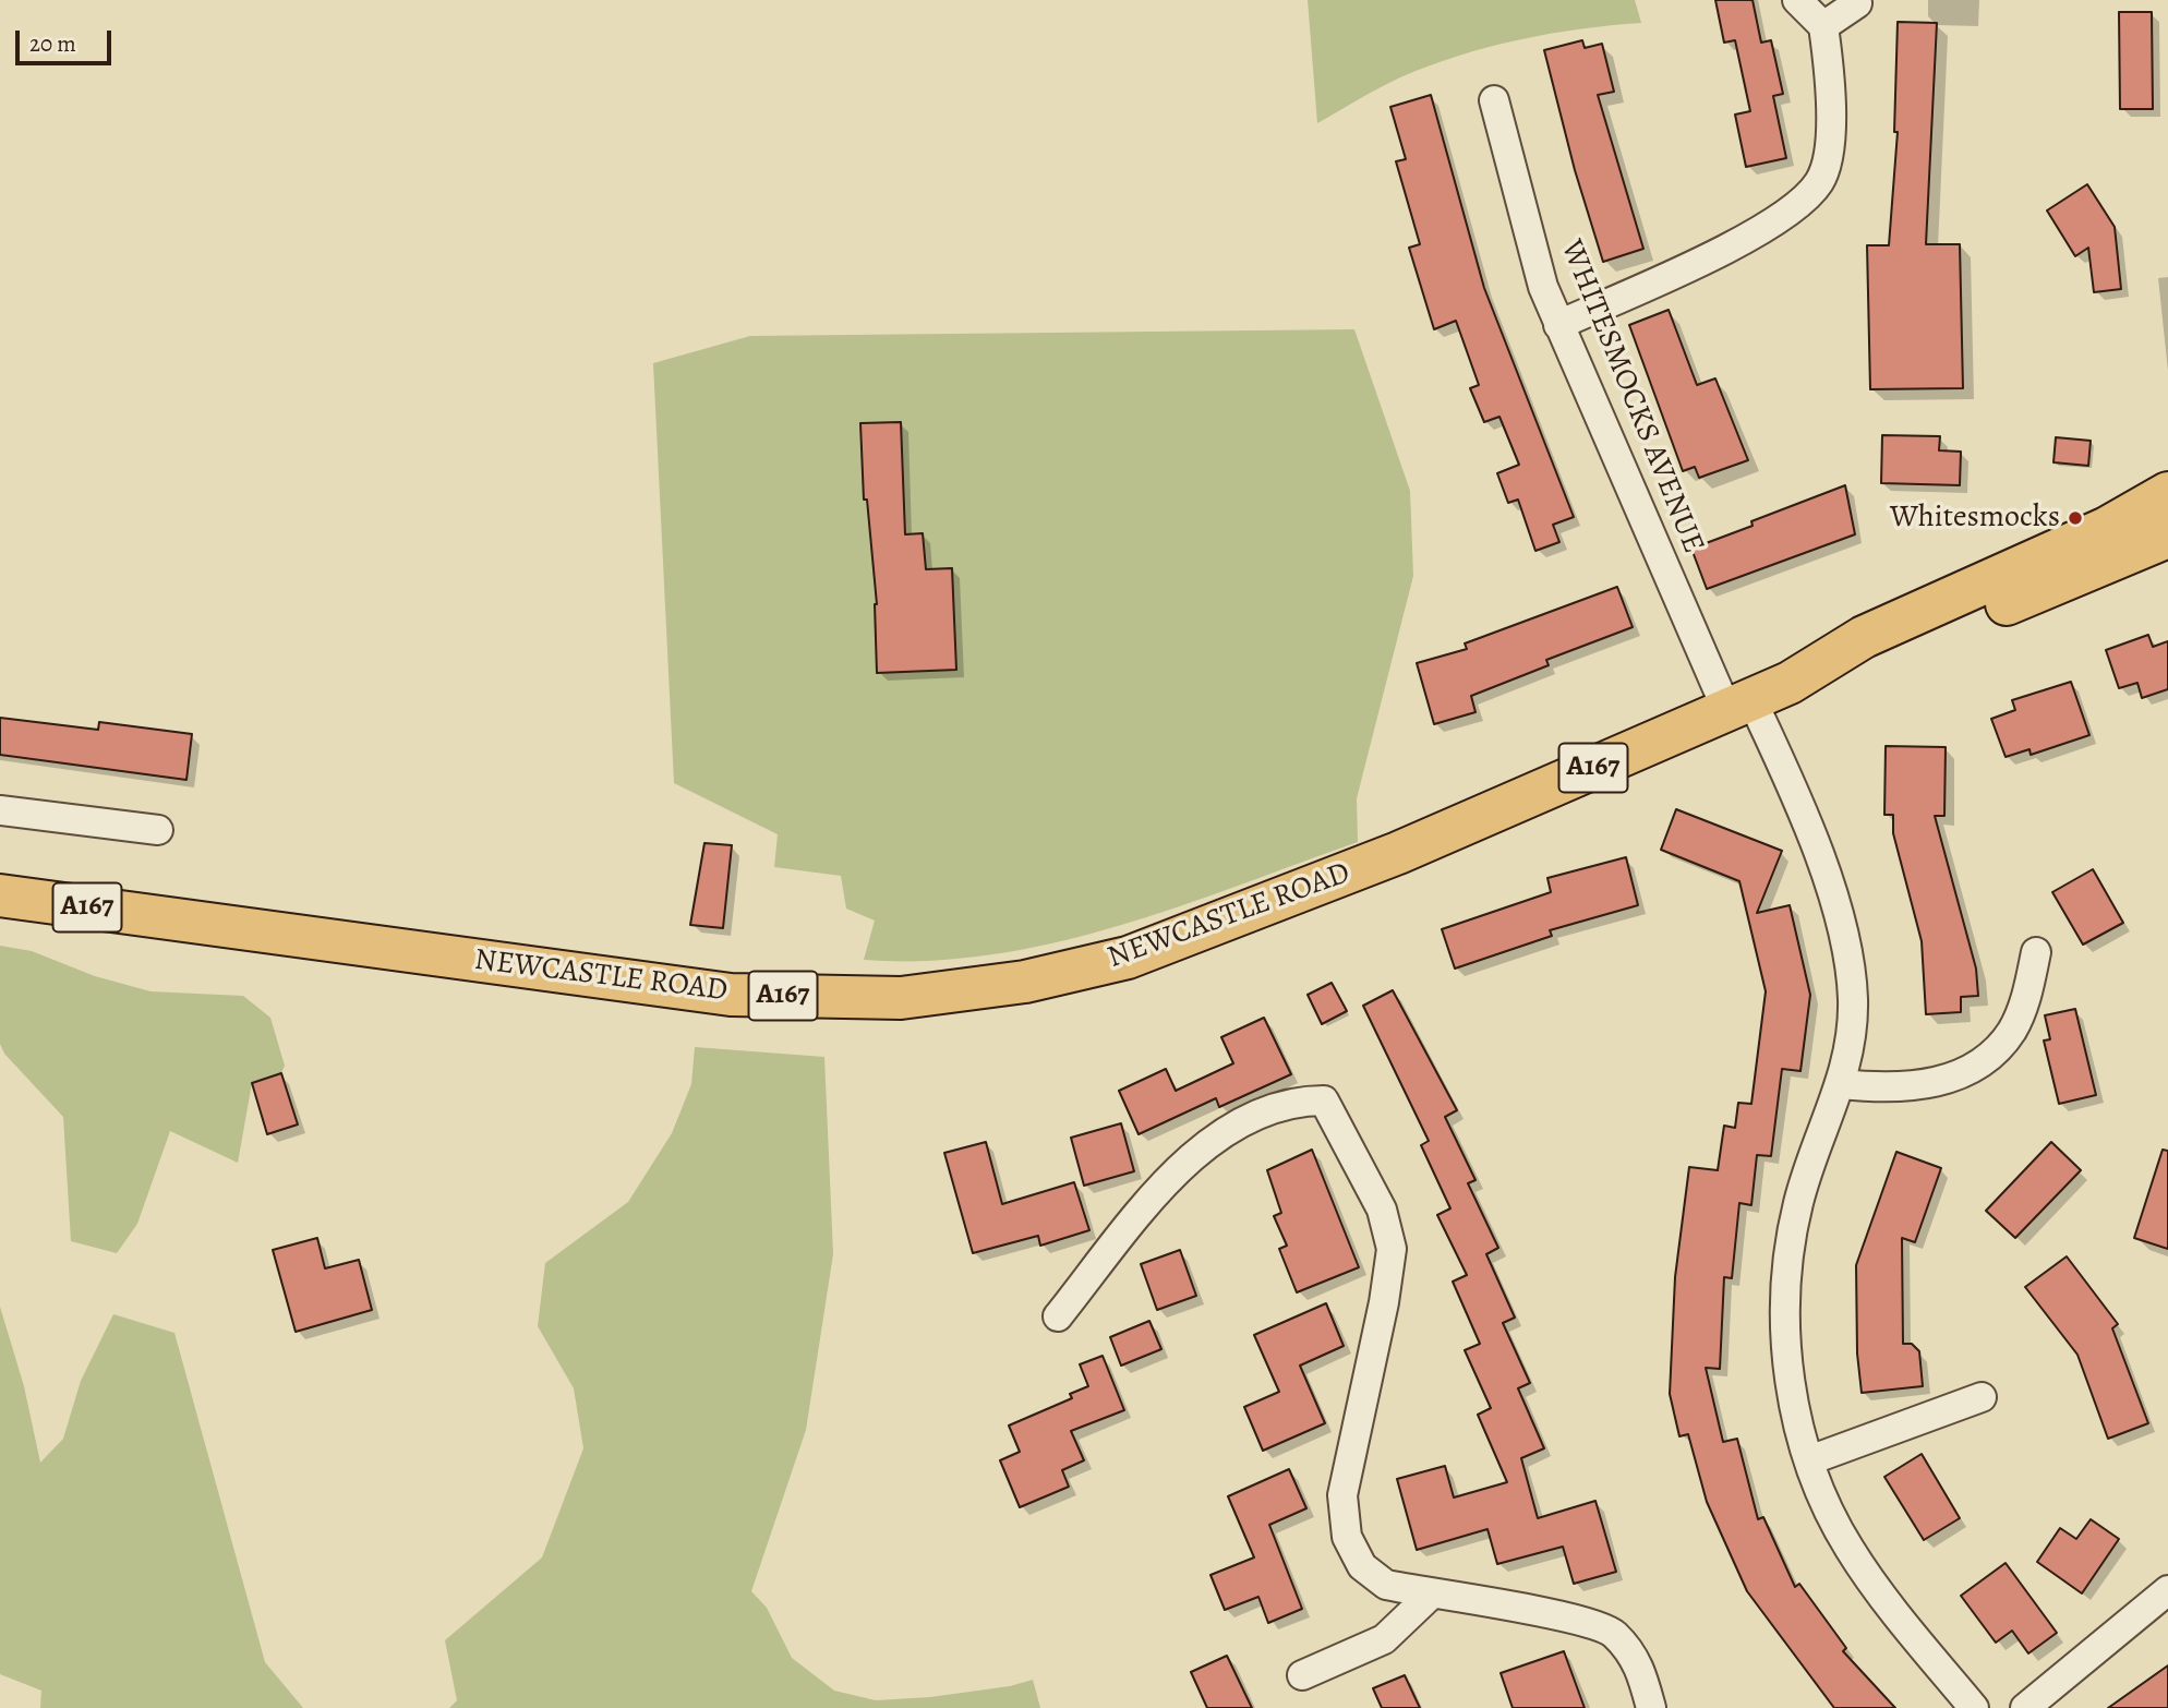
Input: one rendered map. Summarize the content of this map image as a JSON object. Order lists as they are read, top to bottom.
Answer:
{
  "streets": {
    "highway": ["A167", "NEWCASTLE ROAD"],
    "street": ["WHITESMOCKS AVENUE"]
  },
  "crossings": [
    ["WHITESMOCKS AVENUE", "A167"],
    ["WHITESMOCKS AVENUE", "NEWCASTLE ROAD"],
    ["A167", "NEWCASTLE ROAD"]
  ],
  "places": ["Whitesmocks"],
  "scale_bar": "20 m"
}
